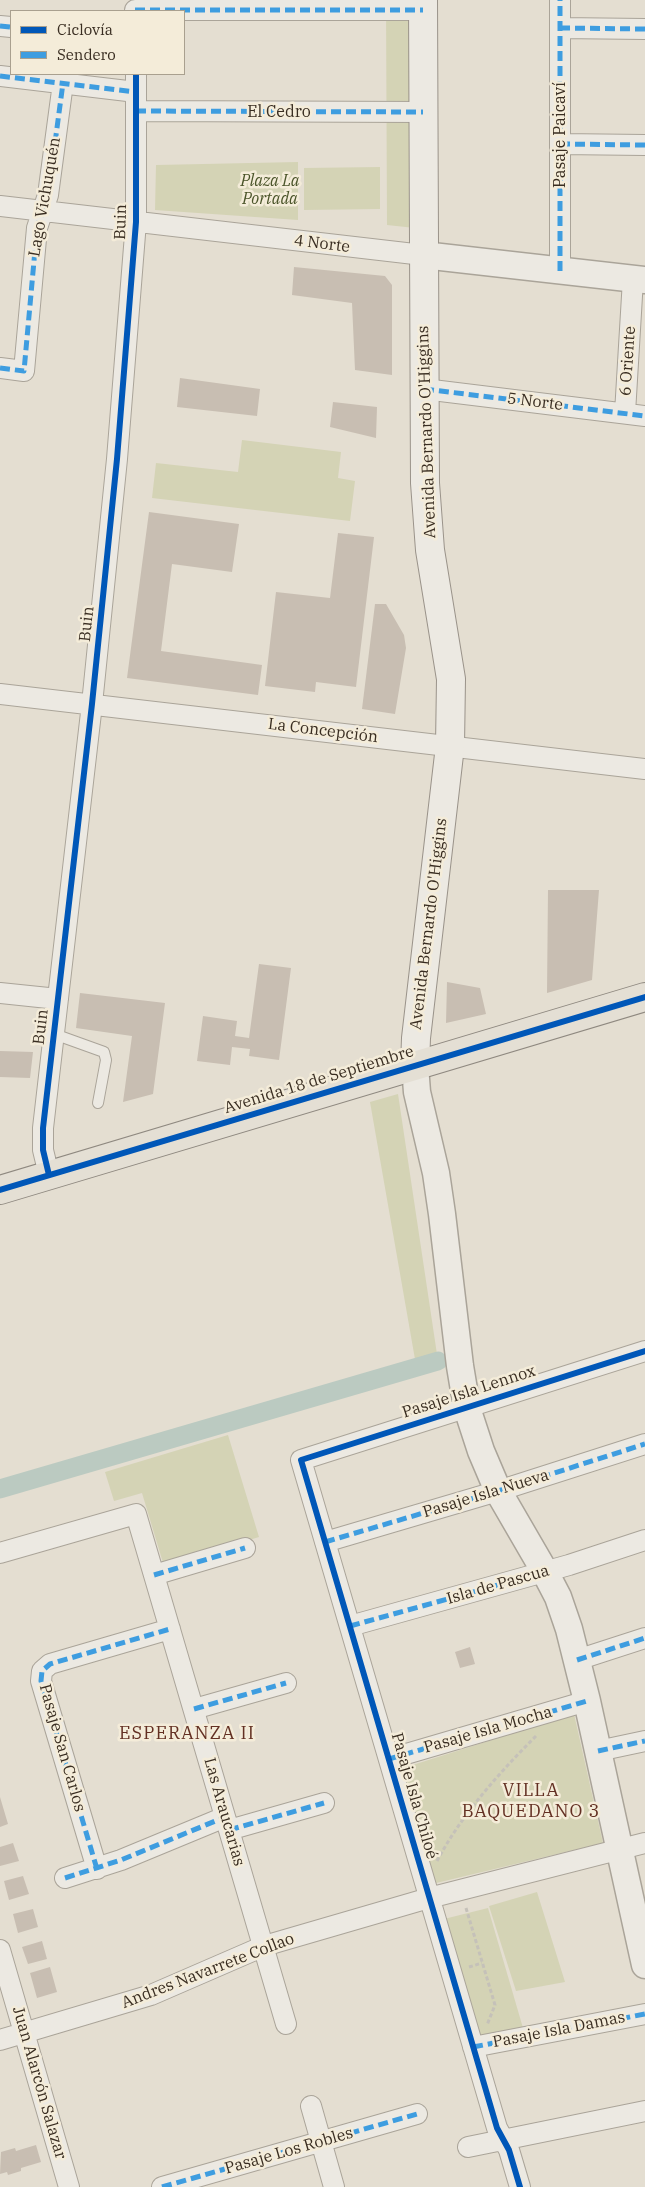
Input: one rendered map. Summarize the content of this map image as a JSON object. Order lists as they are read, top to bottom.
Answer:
{
  "streets": {
    "main road": ["Avenida Bernardo O'Higgins", "Avenida 18 de Septiembre"],
    "street": [
      "El Cedro",
      "Pasaje Paicaví",
      "Lago Vichuquén",
      "Buin",
      "4 Norte",
      "6 Oriente",
      "5 Norte",
      "La Concepción",
      "Pasaje Isla Lennox",
      "Pasaje Isla Nueva",
      "Isla de Pascua",
      "Pasaje Isla Mocha",
      "Pasaje San Carlos",
      "Pasaje Isla Chiloé",
      "Las Araucarias",
      "Andres Navarrete Collao",
      "Pasaje Isla Damas",
      "Juan Alarcón Salazar",
      "Pasaje Los Robles"
    ]
  },
  "crossings": [
    ["El Cedro", "Lago Vichuquén"],
    ["El Cedro", "Buin"],
    ["El Cedro", "Avenida Bernardo O'Higgins"],
    ["Pasaje Paicaví", "4 Norte"],
    ["Lago Vichuquén", "4 Norte"],
    ["Buin", "4 Norte"],
    ["Buin", "La Concepción"],
    ["Buin", "Avenida 18 de Septiembre"],
    ["4 Norte", "6 Oriente"],
    ["4 Norte", "Avenida Bernardo O'Higgins"],
    ["6 Oriente", "5 Norte"],
    ["5 Norte", "Avenida Bernardo O'Higgins"],
    ["Avenida Bernardo O'Higgins", "La Concepción"],
    ["Avenida Bernardo O'Higgins", "Avenida 18 de Septiembre"],
    ["Avenida Bernardo O'Higgins", "Pasaje Isla Lennox"],
    ["Avenida Bernardo O'Higgins", "Pasaje Isla Nueva"],
    ["Avenida Bernardo O'Higgins", "Isla de Pascua"],
    ["Avenida Bernardo O'Higgins", "Pasaje Isla Mocha"],
    ["Avenida Bernardo O'Higgins", "Andres Navarrete Collao"],
    ["Pasaje Isla Lennox", "Pasaje Isla Chiloé"],
    ["Pasaje Isla Nueva", "Pasaje Isla Chiloé"],
    ["Isla de Pascua", "Pasaje Isla Chiloé"],
    ["Pasaje Isla Mocha", "Pasaje Isla Chiloé"],
    ["Pasaje San Carlos", "Las Araucarias"],
    ["Pasaje Isla Chiloé", "Andres Navarrete Collao"],
    ["Pasaje Isla Chiloé", "Pasaje Isla Damas"],
    ["Las Araucarias", "Andres Navarrete Collao"],
    ["Andres Navarrete Collao", "Juan Alarcón Salazar"]
  ],
  "districts": ["ESPERANZA II", "VILLA BAQUEDANO 3"],
  "parks": ["Plaza La Portada"],
  "legend": ["Ciclovía", "Sendero"]
}
